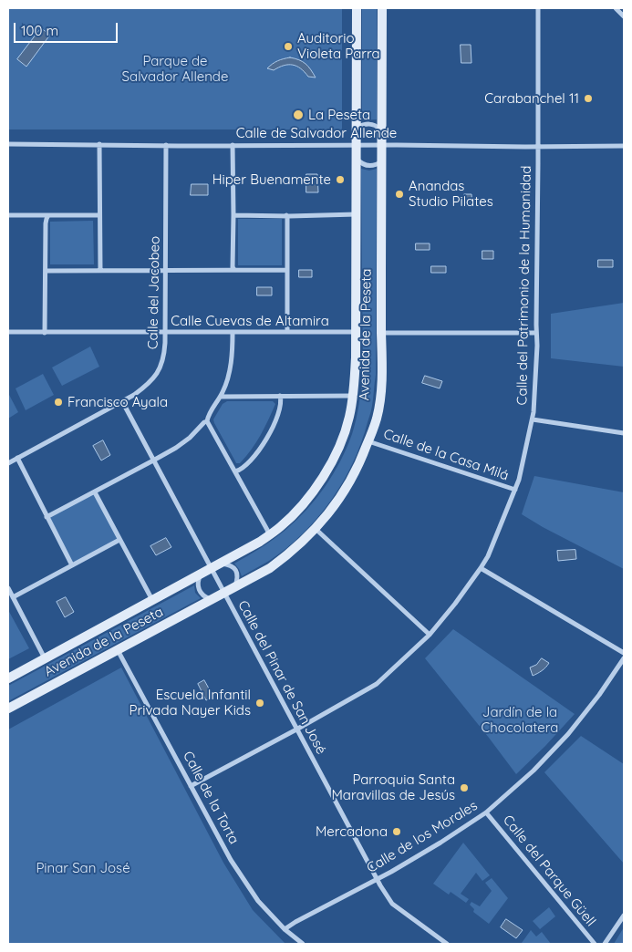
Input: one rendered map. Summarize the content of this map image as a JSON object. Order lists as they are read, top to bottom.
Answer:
{
  "streets": {
    "street": [
      "Calle de Salvador Allende",
      "Calle del Patrimonio de la Humanidad",
      "Calle del Jacobeo",
      "Calle Cuevas de Altamira",
      "Avenida de la Peseta",
      "Calle de la Casa Milá",
      "Calle del Pinar de San José",
      "Calle de la Torta",
      "Calle de los Morales",
      "Calle del Parque Güell"
    ]
  },
  "crossings": [
    ["Calle de Salvador Allende", "Calle del Patrimonio de la Humanidad"],
    ["Calle de Salvador Allende", "Calle del Jacobeo"],
    ["Calle de Salvador Allende", "Avenida de la Peseta"],
    ["Calle del Patrimonio de la Humanidad", "Calle de la Casa Milá"],
    ["Calle del Patrimonio de la Humanidad", "Calle del Pinar de San José"],
    ["Calle del Patrimonio de la Humanidad", "Calle de la Torta"],
    ["Calle del Jacobeo", "Calle Cuevas de Altamira"],
    ["Calle del Jacobeo", "Calle del Pinar de San José"],
    ["Calle Cuevas de Altamira", "Avenida de la Peseta"],
    ["Avenida de la Peseta", "Calle de la Casa Milá"],
    ["Avenida de la Peseta", "Calle del Pinar de San José"],
    ["Avenida de la Peseta", "Calle de la Torta"],
    ["Calle del Pinar de San José", "Calle de los Morales"],
    ["Calle de la Torta", "Calle de los Morales"],
    ["Calle de los Morales", "Calle del Parque Güell"]
  ],
  "parks": ["Parque de Salvador Allende", "Jardín de la Chocolatera", "Pinar San José"],
  "places": [
    "Auditorio Violeta Parra",
    "Carabanchel 11",
    "La Peseta",
    "Hiper Buenamente",
    "Anandas Studio Pilates",
    "Francisco Ayala",
    "Escuela Infantil Privada Nayer Kids",
    "Parroquia Santa Maravillas de Jesús",
    "Mercadona"
  ],
  "scale_bar": "100 m"
}
